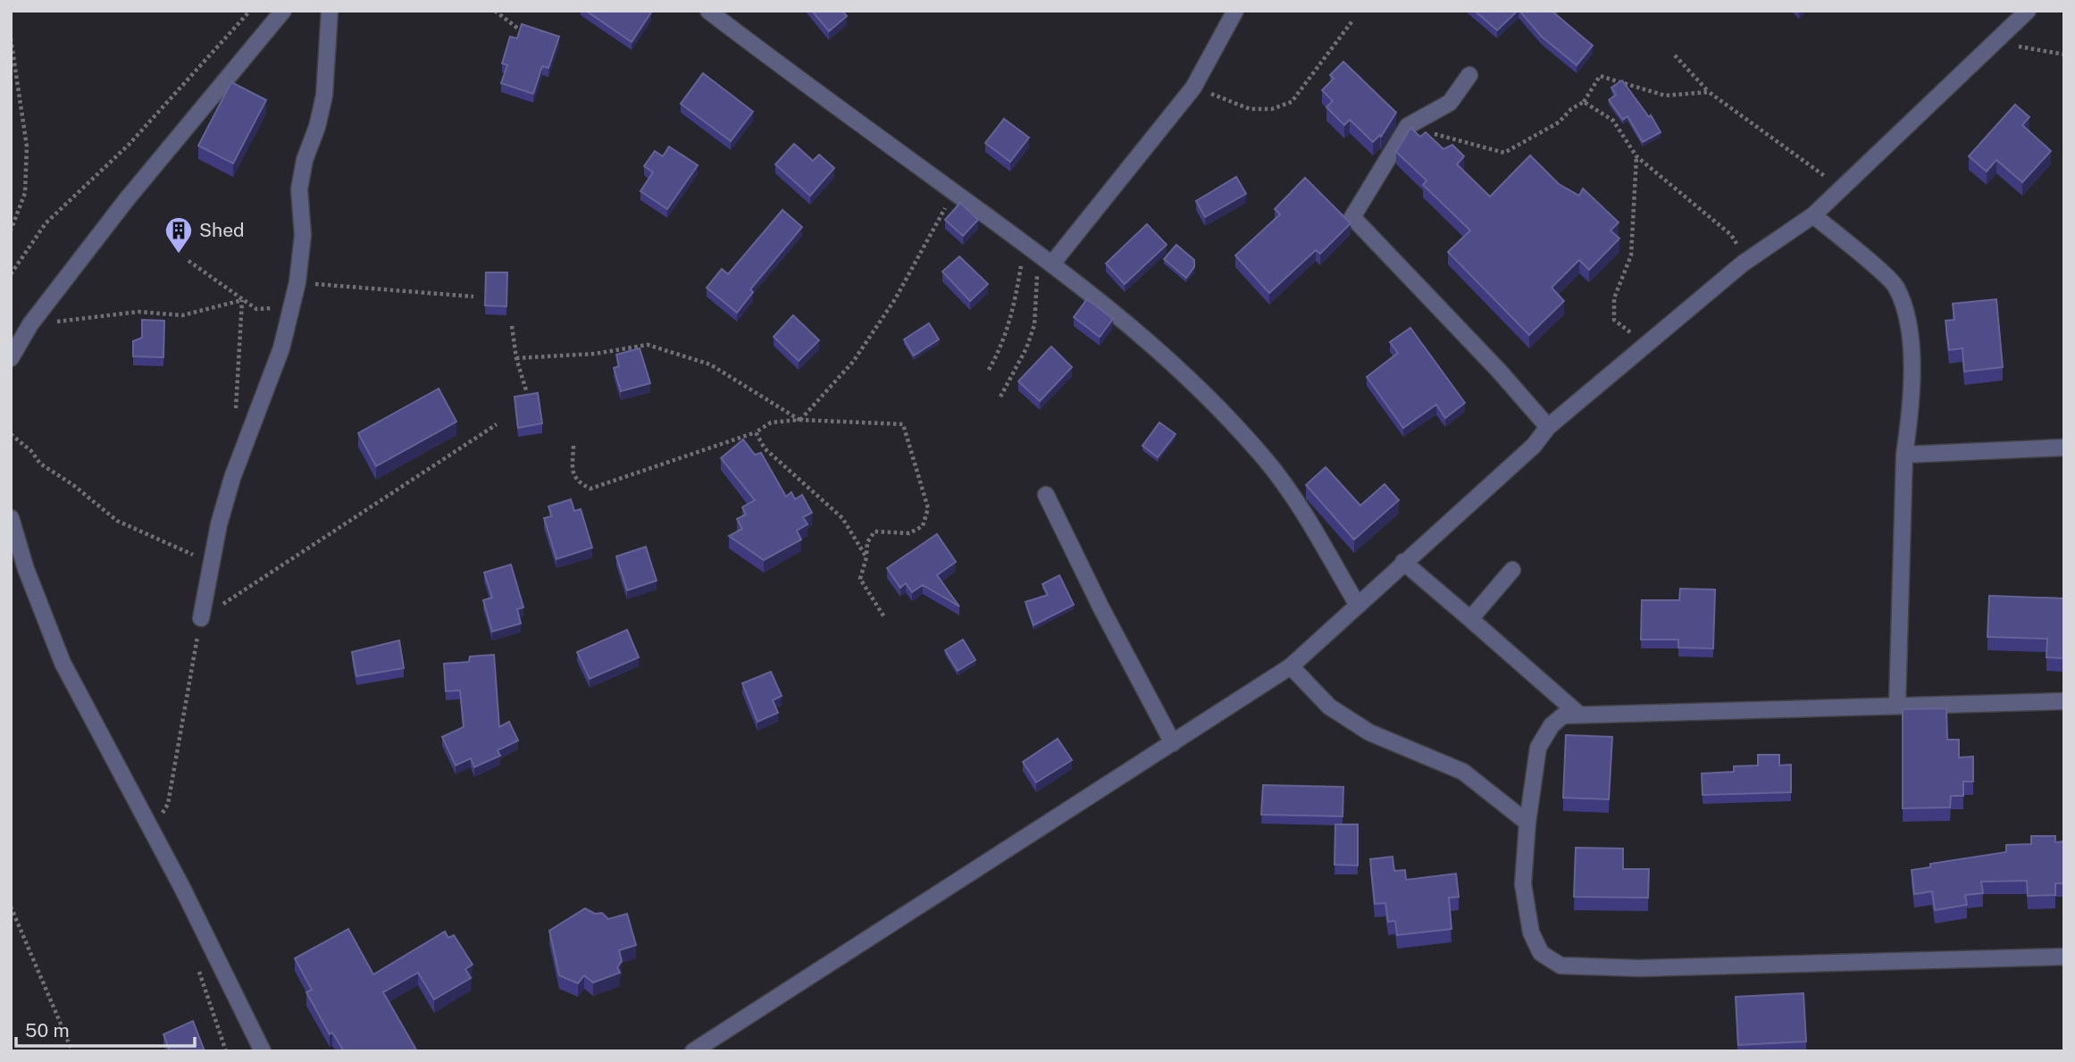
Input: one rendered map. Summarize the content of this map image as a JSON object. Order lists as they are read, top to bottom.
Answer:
{
  "places": {
    "building": ["Shed"]
  },
  "scale_bar": "50 m"
}
